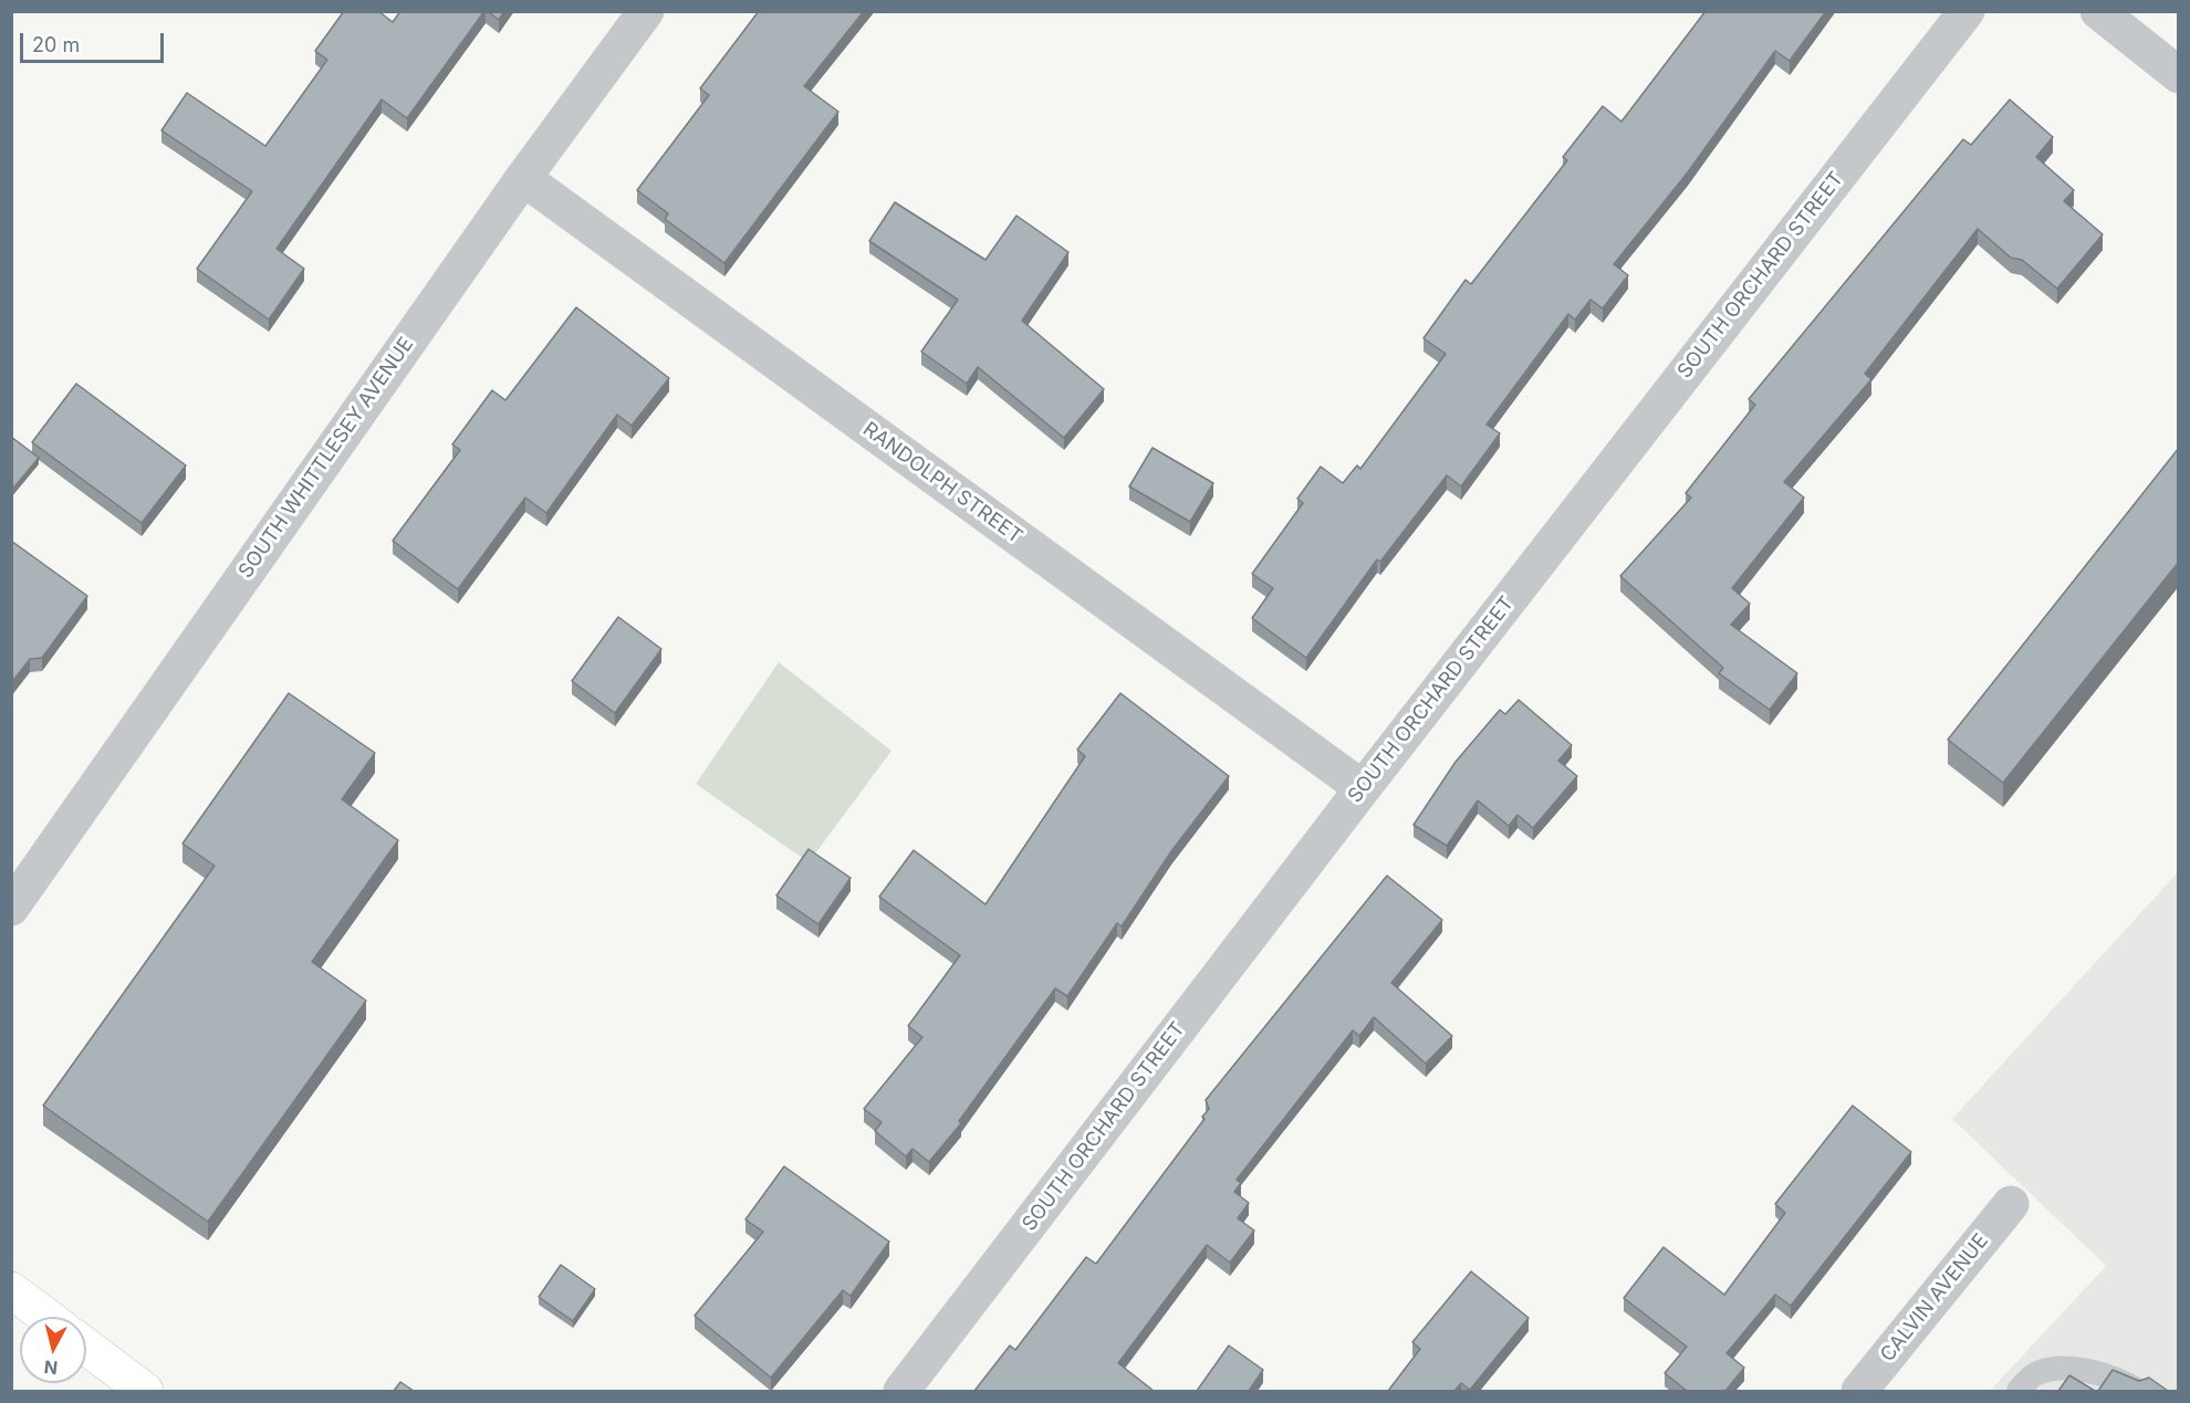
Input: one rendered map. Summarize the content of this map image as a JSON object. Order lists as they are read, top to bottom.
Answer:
{
  "streets": {
    "street": [
      "SOUTH ORCHARD STREET",
      "SOUTH WHITTLESEY AVENUE",
      "RANDOLPH STREET",
      "CALVIN AVENUE"
    ]
  },
  "crossings": [
    ["SOUTH ORCHARD STREET", "RANDOLPH STREET"],
    ["SOUTH WHITTLESEY AVENUE", "RANDOLPH STREET"]
  ],
  "scale_bar": "20 m",
  "north": "bottom"
}
